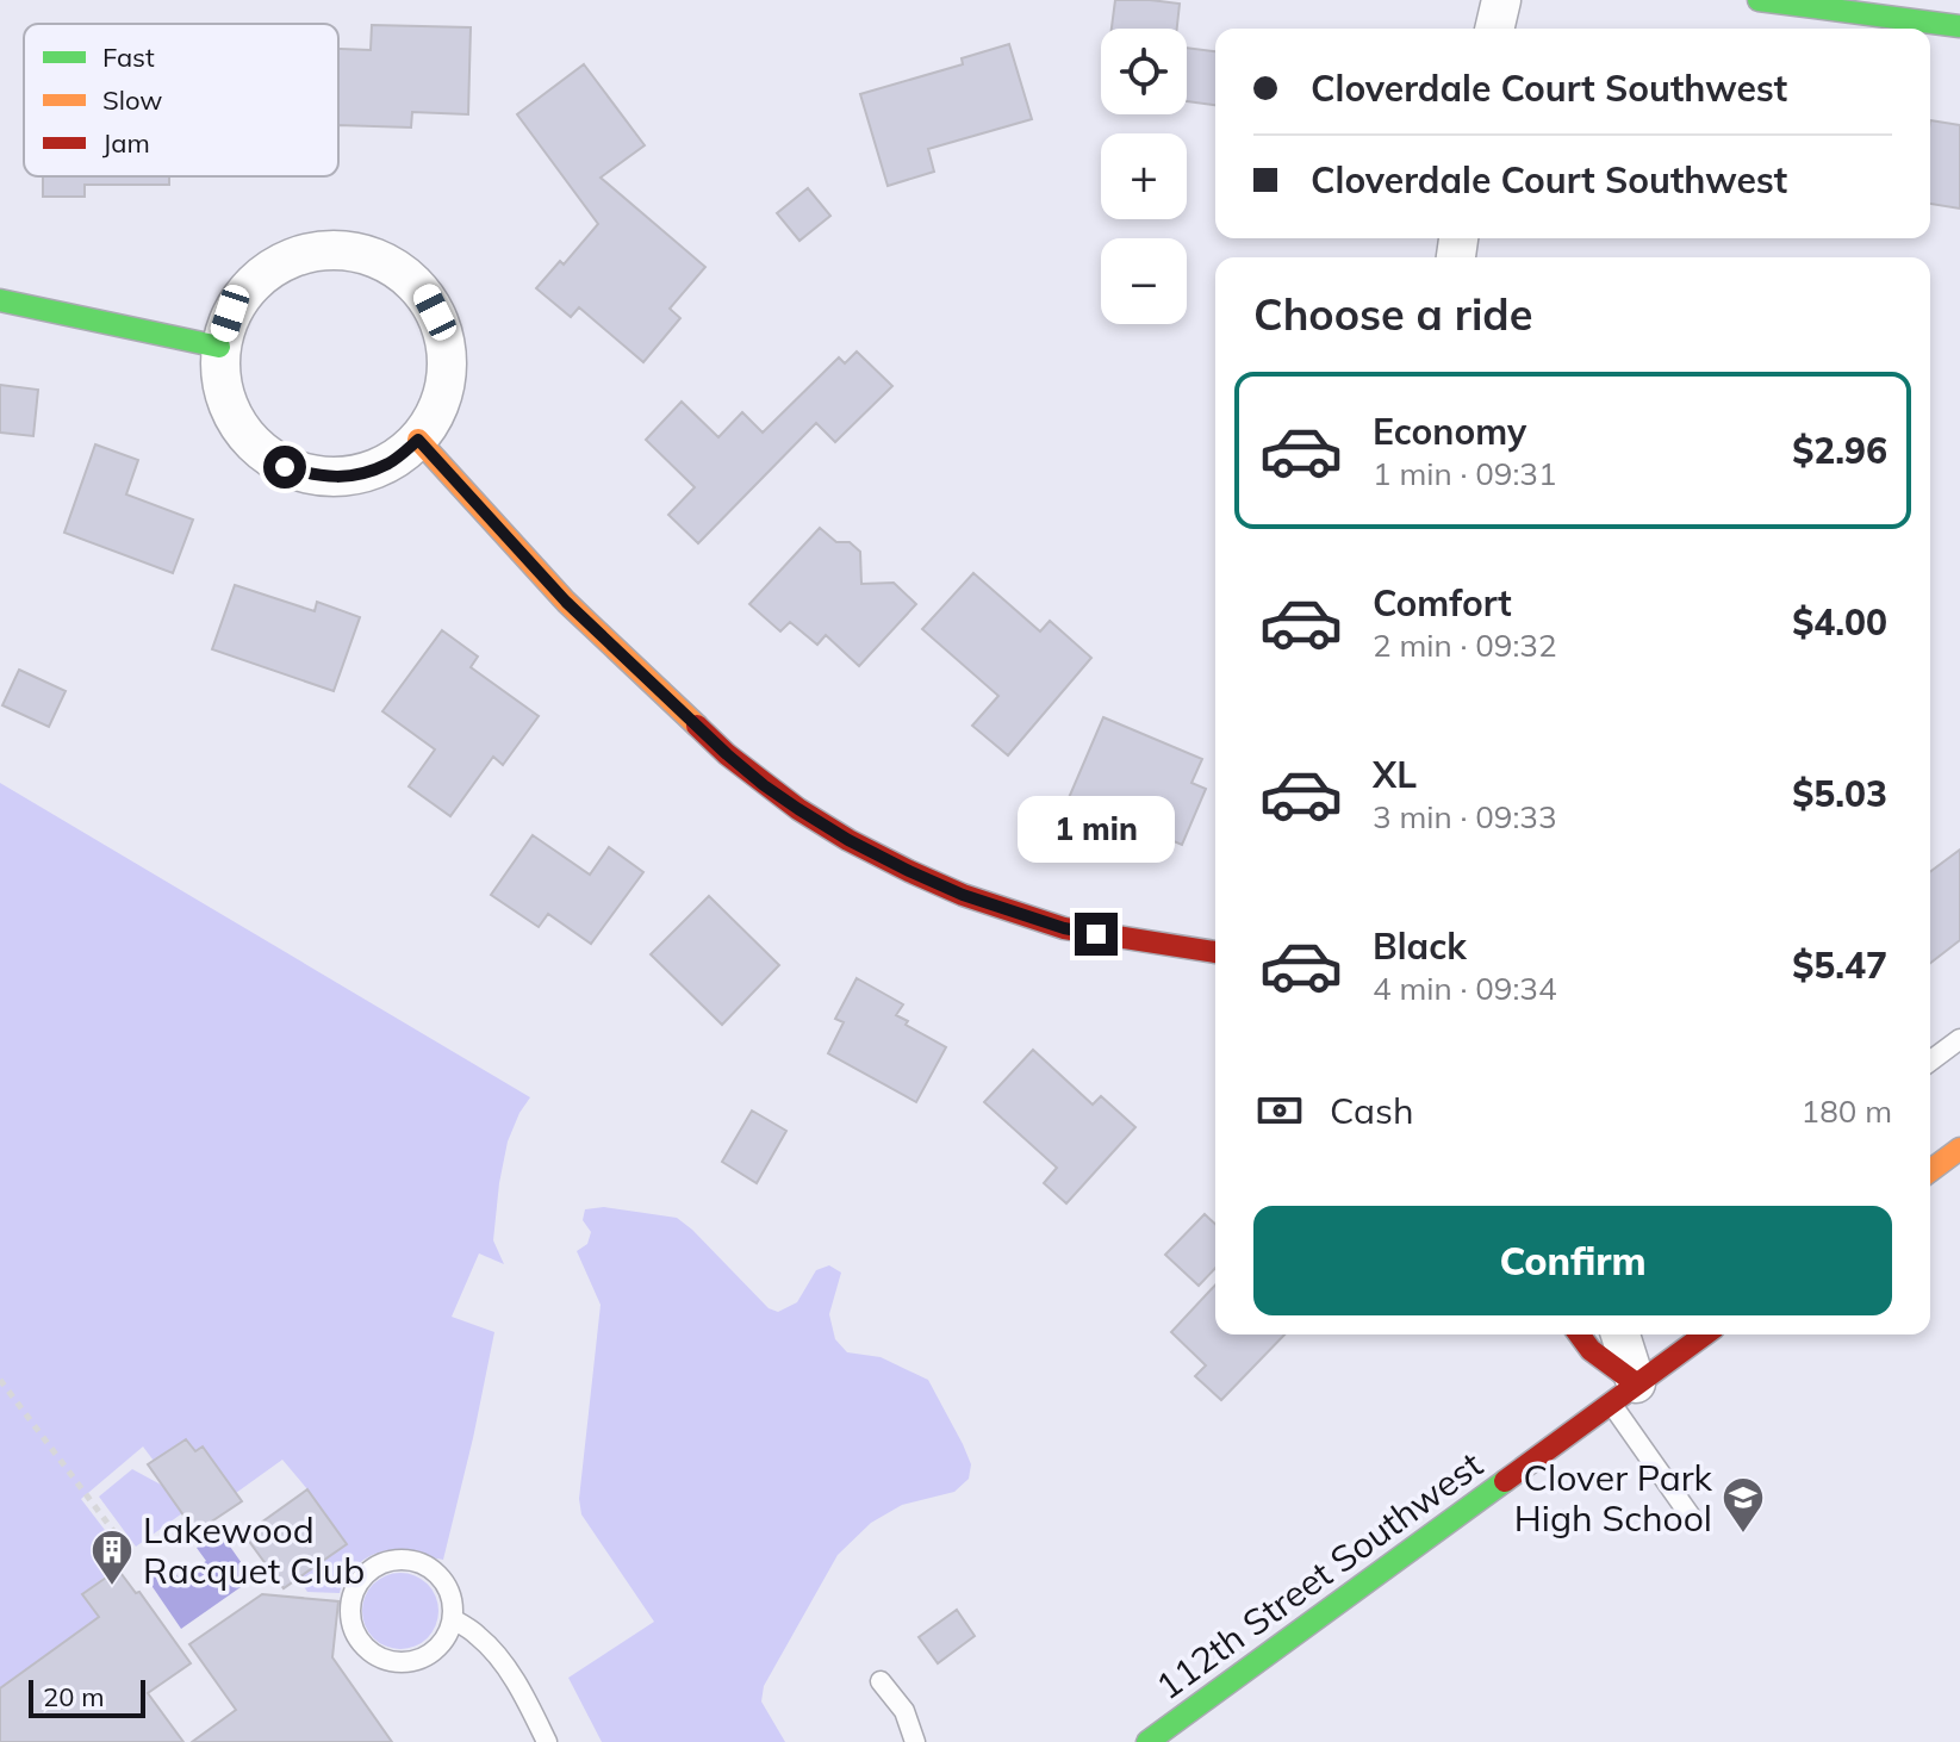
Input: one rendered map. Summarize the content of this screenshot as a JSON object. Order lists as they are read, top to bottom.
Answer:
{
  "streets": {
    "street": ["112th Street Southwest"]
  },
  "places": {
    "school or university": ["Clover Park High School"],
    "building": ["Lakewood Racquet Club"]
  },
  "legend": ["Fast", "Slow", "Jam"],
  "scale_bar": "20 m",
  "page": {
    "map_buttons": ["+", "−"],
    "banner": ["Cloverdale Court Southwest", "Cloverdale Court Southwest"],
    "heading": "Choose a ride",
    "list": [
      {
        "name": "Economy",
        "note": "1 min · 09:31",
        "value": "$2.96"
      },
      {
        "name": "Comfort",
        "note": "2 min · 09:32",
        "value": "$4.00"
      },
      {
        "name": "XL",
        "note": "3 min · 09:33",
        "value": "$5.03"
      },
      {
        "name": "Black",
        "note": "4 min · 09:34",
        "value": "$5.47"
      }
    ],
    "bubble": "1 min",
    "pay": ["Cash", "180 m"],
    "buttons": "Confirm",
    "scale": "20 m"
  }
}
